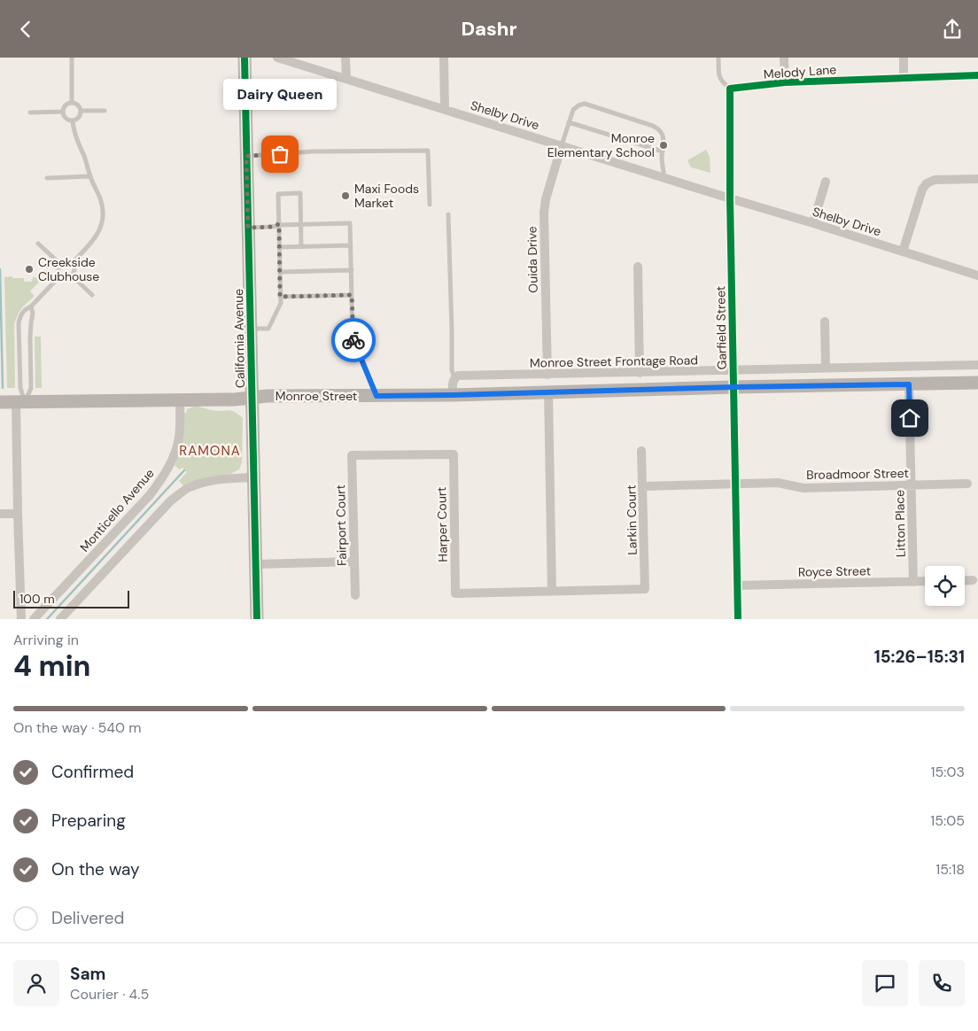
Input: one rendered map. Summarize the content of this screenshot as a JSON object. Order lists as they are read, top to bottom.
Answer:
{
  "streets": {
    "main road": ["California Avenue", "Monroe Street"],
    "street": [
      "Melody Lane",
      "Shelby Drive",
      "Ouida Drive",
      "Garfield Street",
      "Monroe Street Frontage Road",
      "Broadmoor Street",
      "Monticello Avenue",
      "Larkin Court",
      "Litton Place",
      "Harper Court",
      "Fairport Court",
      "Royce Street"
    ]
  },
  "crossings": [
    ["Melody Lane", "Garfield Street"],
    ["Shelby Drive", "Ouida Drive"],
    ["Shelby Drive", "Garfield Street"],
    ["Ouida Drive", "Monroe Street Frontage Road"],
    ["Garfield Street", "Monroe Street Frontage Road"],
    ["Garfield Street", "Monroe Street"],
    ["Garfield Street", "Broadmoor Street"],
    ["Garfield Street", "Royce Street"],
    ["California Avenue", "Monroe Street"],
    ["Monroe Street", "Monticello Avenue"],
    ["Monroe Street", "Litton Place"],
    ["Broadmoor Street", "Larkin Court"],
    ["Broadmoor Street", "Litton Place"],
    ["Larkin Court", "Harper Court"],
    ["Litton Place", "Royce Street"],
    ["Harper Court", "Fairport Court"]
  ],
  "districts": ["RAMONA"],
  "places": [
    "Monroe Elementary School",
    "Dairy Queen",
    "Maxi Foods Market",
    "Creekside Clubhouse"
  ],
  "scale_bar": "100 m",
  "page": {
    "header": "Dashr",
    "bubble": "Dairy Queen",
    "scale": "100 m",
    "heading": ["4 min", "Arriving in", "15:26–15:31"],
    "panel": ["Sam", "Courier · 4.5"],
    "bar": "On the way · 540 m",
    "list": [
      ["Confirmed", "15:03"],
      ["Preparing", "15:05"],
      ["On the way", "15:18"],
      "Delivered"
    ]
  }
}
